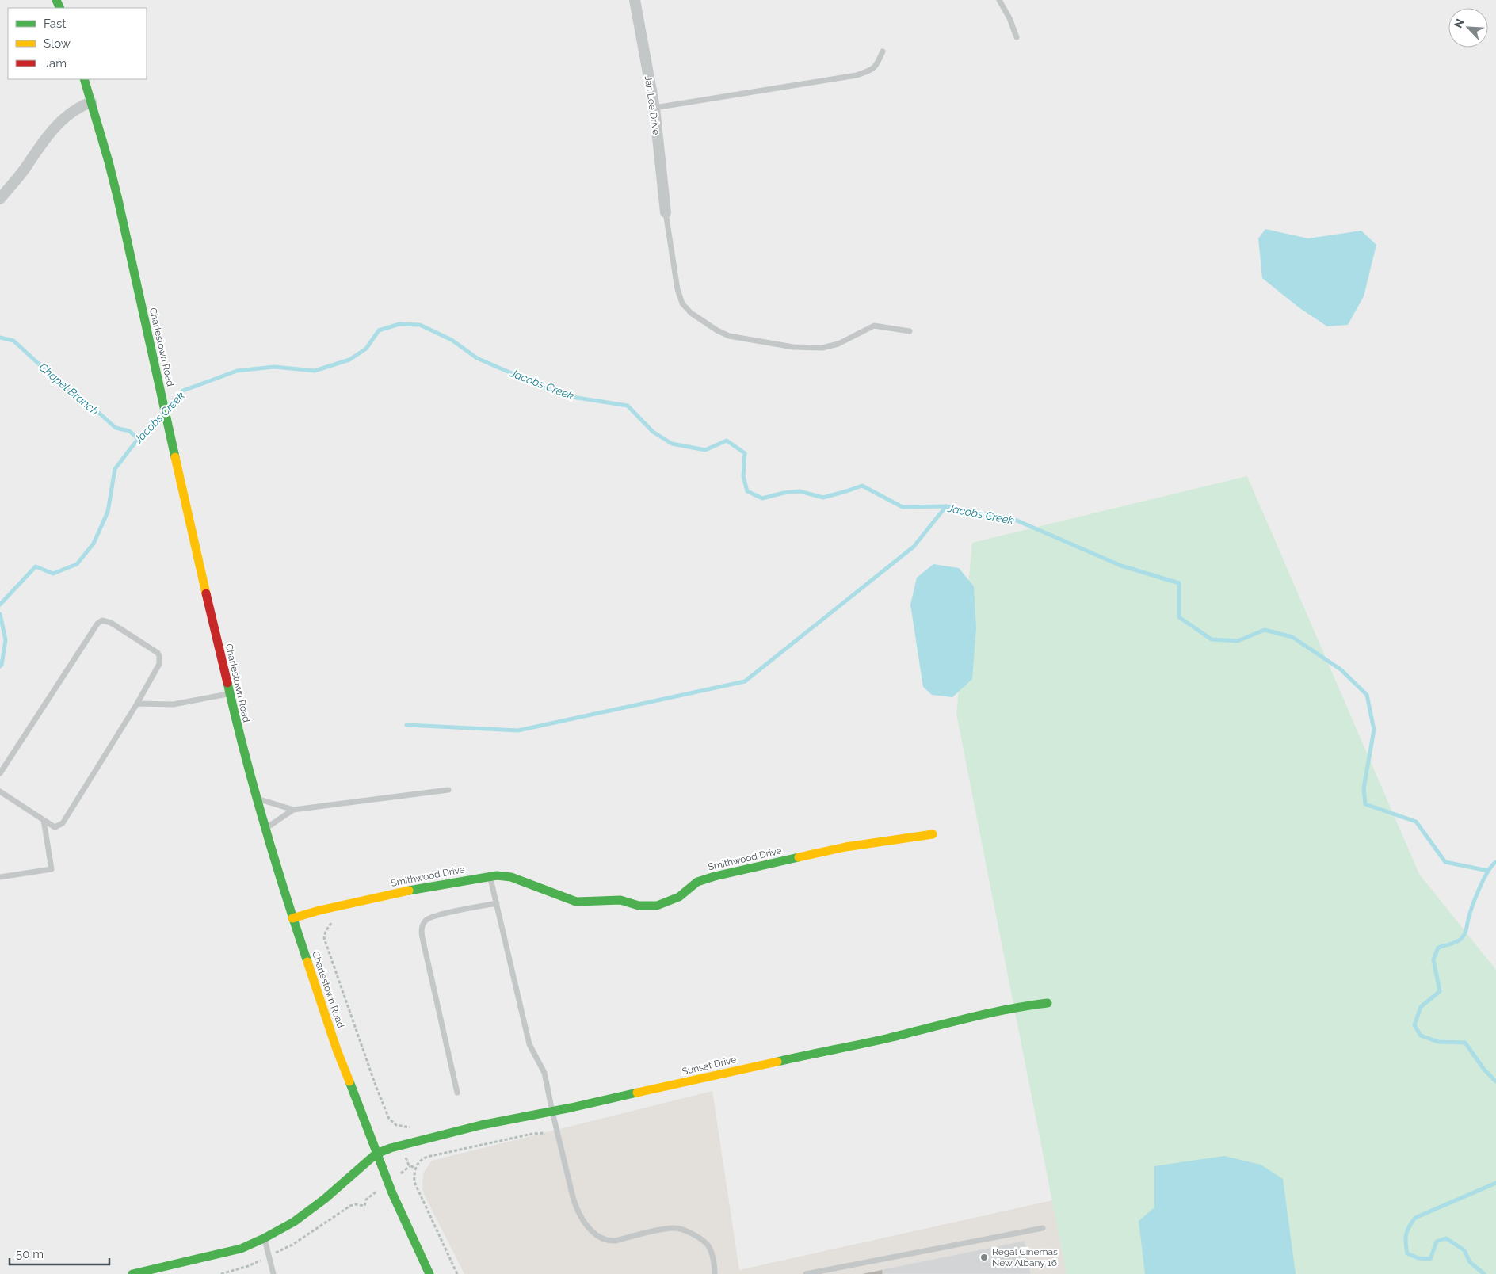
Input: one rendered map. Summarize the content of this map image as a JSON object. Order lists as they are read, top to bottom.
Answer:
{
  "streets": {
    "street": [
      "Jan Lee Drive",
      "Charlestown Road",
      "Smithwood Drive",
      "Sunset Drive"
    ]
  },
  "crossings": [
    ["Charlestown Road", "Smithwood Drive"],
    ["Charlestown Road", "Sunset Drive"]
  ],
  "water": ["Jacobs Creek", "Chapel Branch"],
  "places": ["Regal Cinemas New Albany 16"],
  "legend": ["Fast", "Slow", "Jam"],
  "scale_bar": "50 m",
  "north": "top left"
}
